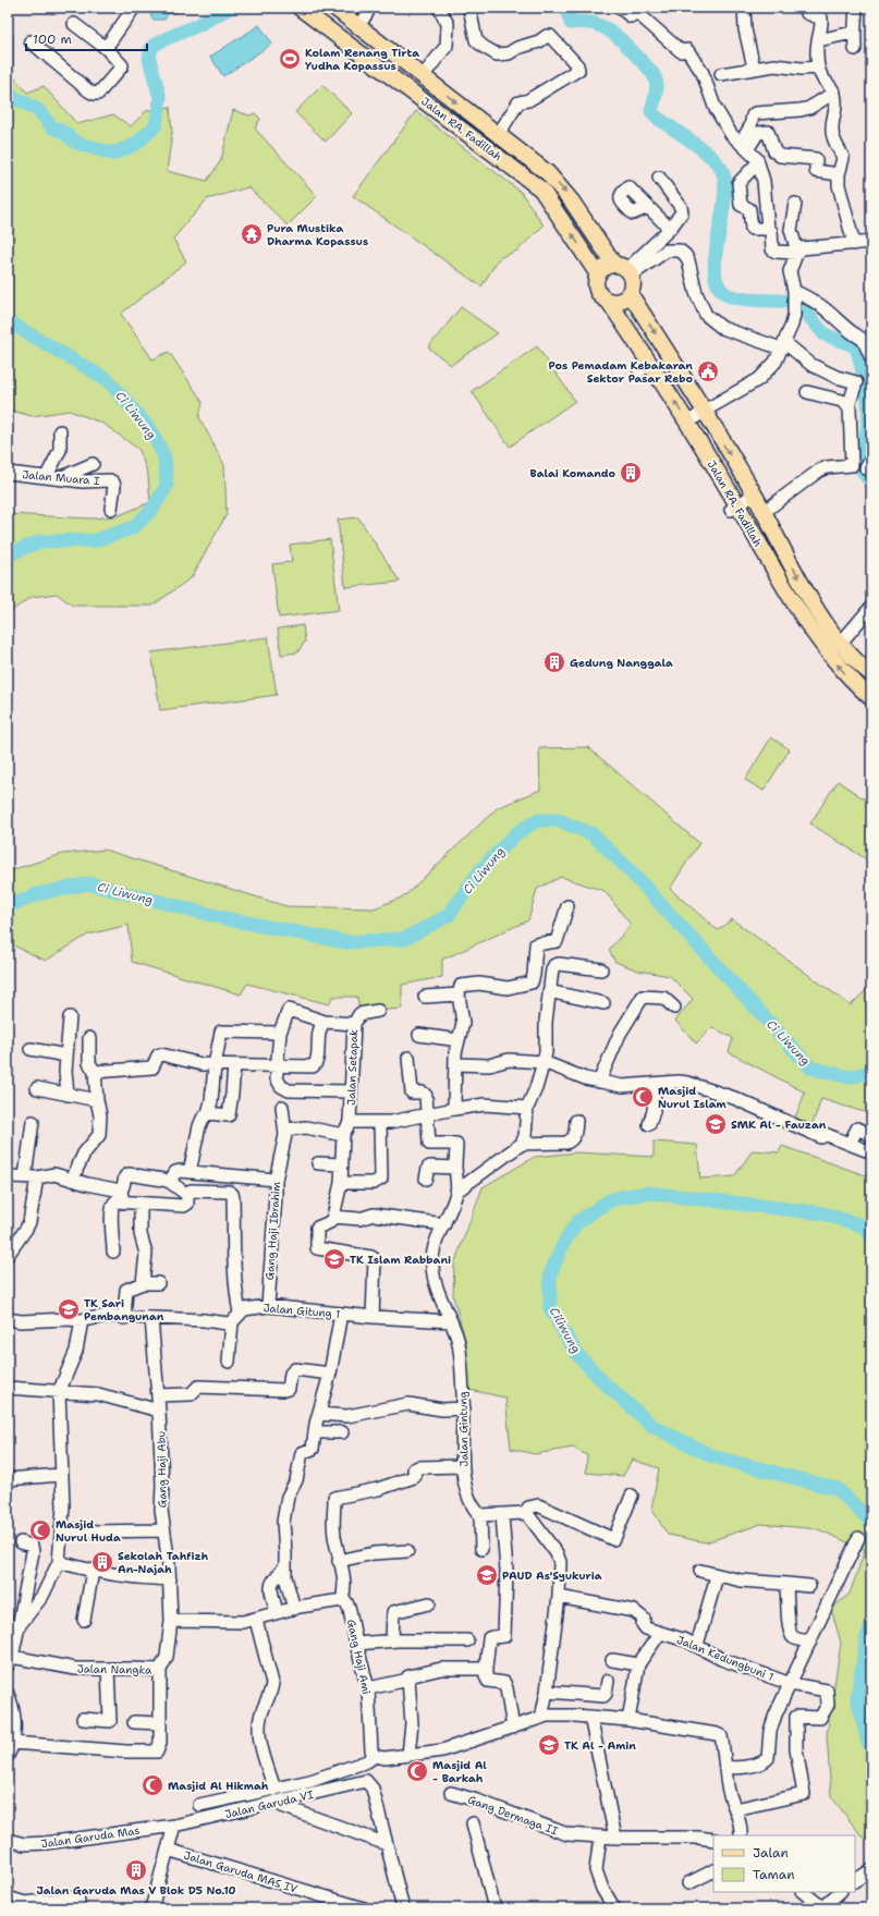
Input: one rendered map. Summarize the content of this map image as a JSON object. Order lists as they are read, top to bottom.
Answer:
{
  "streets": {
    "main road": ["Jalan RA. Fadillah"],
    "street": [
      "Jalan Muara I",
      "Jalan Setapak",
      "Gang Haji Ibrahim",
      "Jalan Gitung 1",
      "Jalan Gintung",
      "Gang Haji Abu",
      "Gang Haji Ami",
      "Jalan Kedungbuni 1",
      "Jalan Nangka",
      "Jalan Garuda VI",
      "Gang Dermaga II",
      "Jalan Garuda Mas",
      "Jalan Garuda MAS IV"
    ]
  },
  "crossings": [
    ["Gang Haji Ibrahim", "Jalan Gitung 1"],
    ["Jalan Gitung 1", "Jalan Gintung"],
    ["Jalan Gitung 1", "Gang Haji Abu"],
    ["Gang Haji Abu", "Jalan Nangka"],
    ["Jalan Garuda VI", "Jalan Garuda Mas"]
  ],
  "water": ["Ci Liwung", "Ciliwung"],
  "places": {
    "sports": ["Kolam Renang Tirta Yudha Kopassus"],
    "temple": ["Pura Mustika Dharma Kopassus"],
    "public building": ["Pos Pemadam Kebakaran Sektor Pasar Rebo"],
    "building": [
      "Balai Komando",
      "Gedung Nanggala",
      "Sekolah Tahfizh An-Najah",
      "Jalan Garuda Mas V Blok D5 No.10"
    ],
    "mosque": [
      "Masjid Nurul Islam",
      "Masjid Nurul Huda",
      "Masjid Al - Barkah",
      "Masjid Al Hikmah"
    ],
    "school or university": [
      "SMK Al - Fauzan",
      "TK Islam Rabbani",
      "TK Sari Pembangunan",
      "PAUD As'Syukuria",
      "TK Al - Amin"
    ]
  },
  "legend": ["Jalan", "Taman"],
  "scale_bar": "100 m"
}
